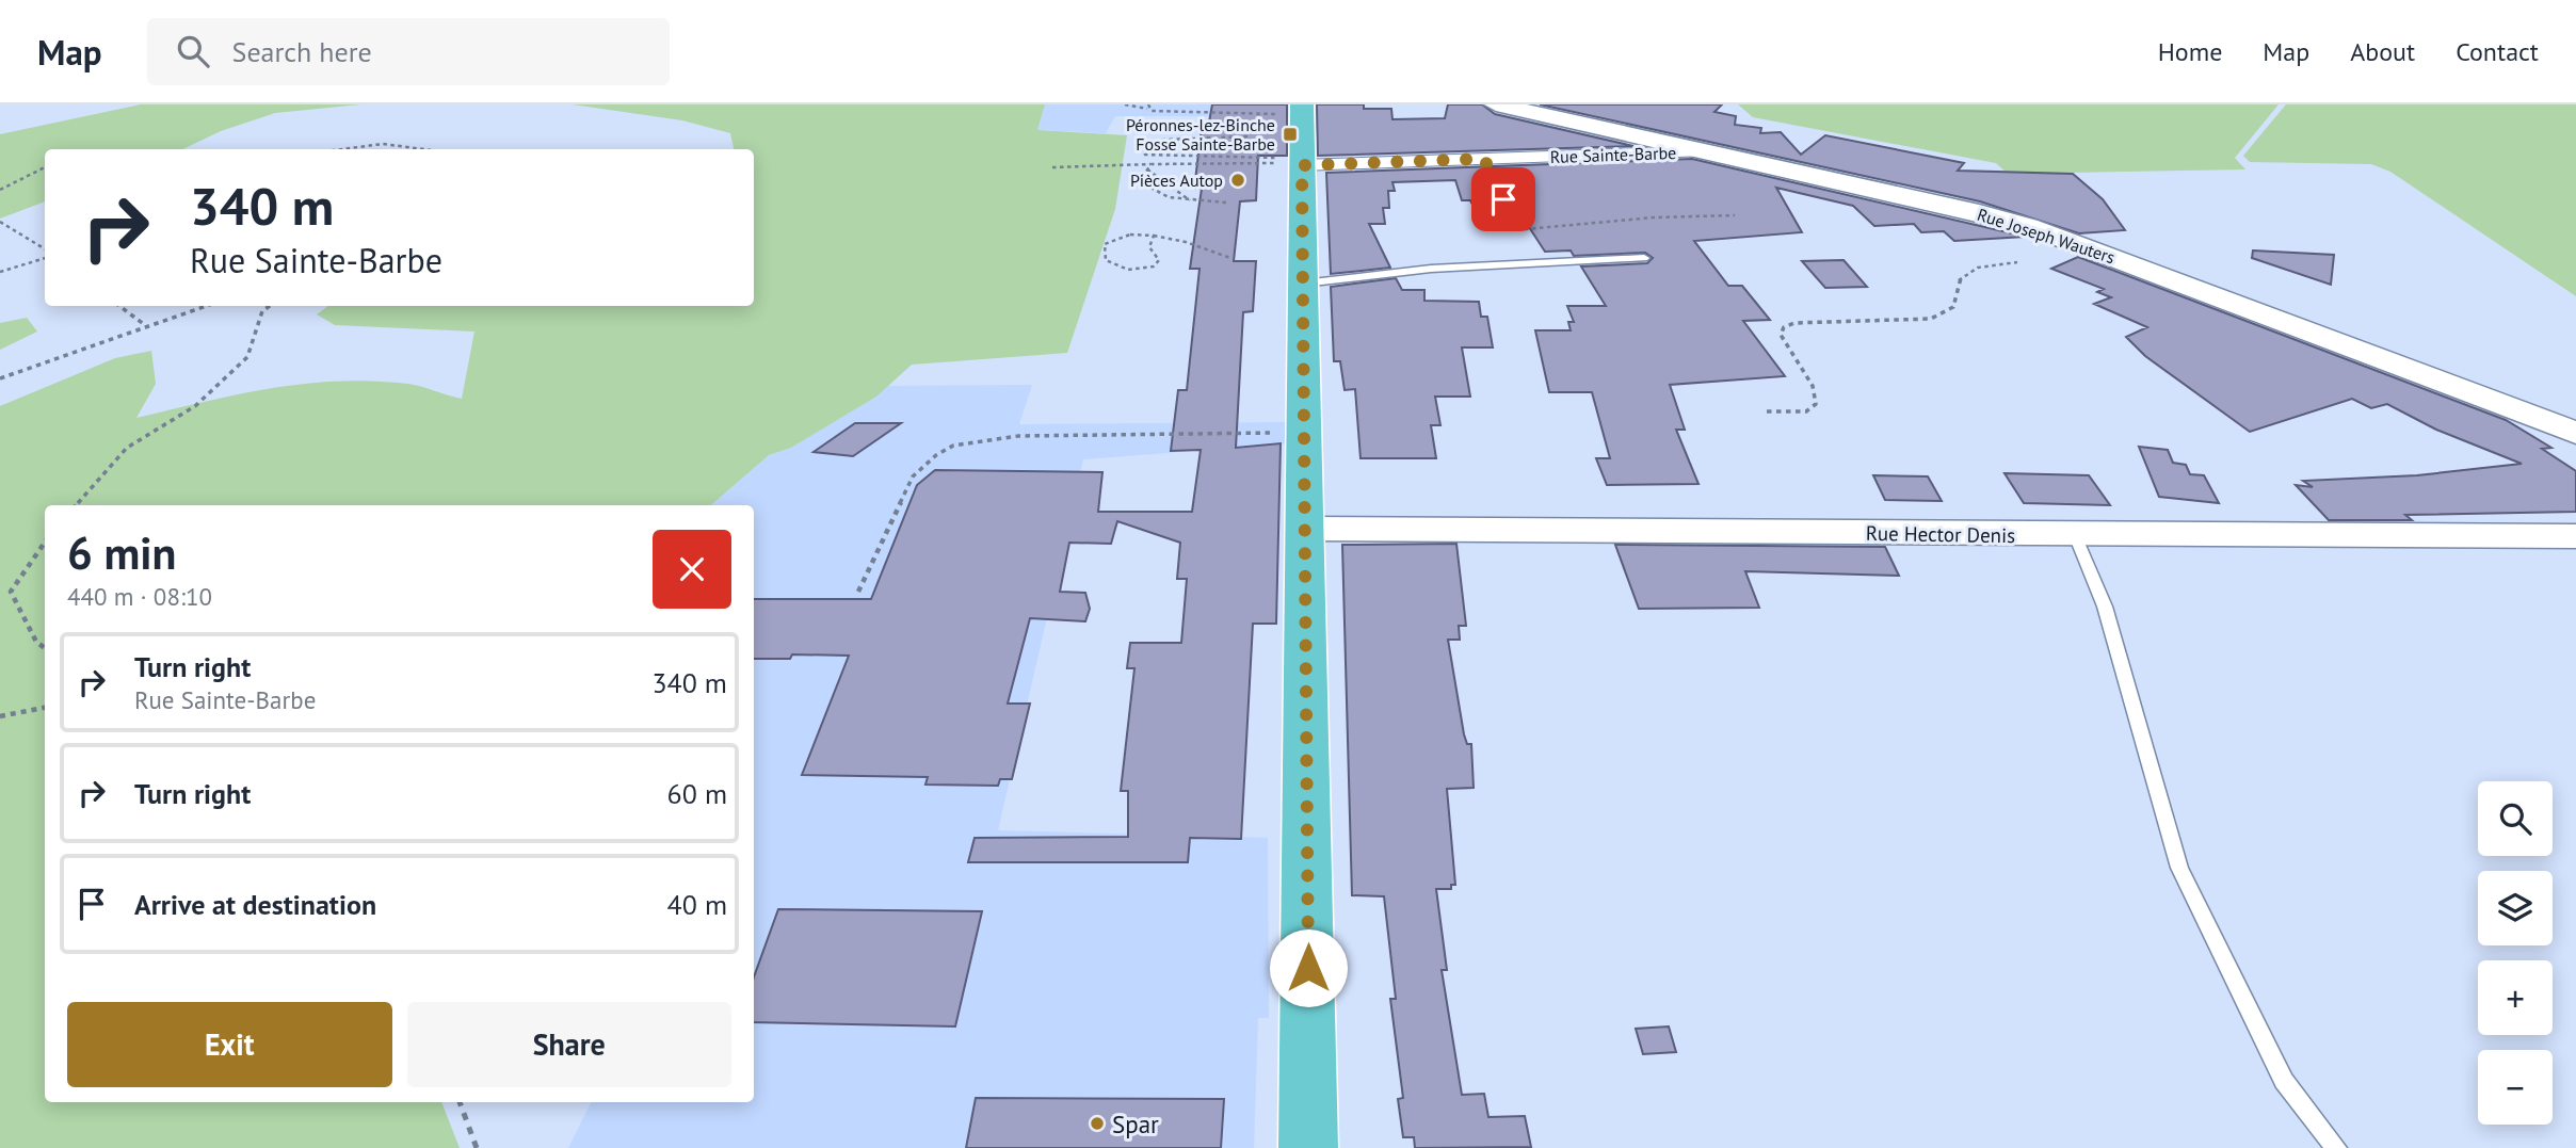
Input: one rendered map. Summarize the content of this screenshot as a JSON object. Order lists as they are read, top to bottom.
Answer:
{
  "streets": {
    "street": ["Rue Sainte-Barbe", "Rue Joseph Wauters", "Rue Hector Denis"]
  },
  "crossings": [
    ["Rue Sainte-Barbe", "Rue Joseph Wauters"]
  ],
  "places": {
    "transit": ["Péronnes-lez-Binche Fosse Sainte-Barbe"],
    "other": ["Pièces Autop", "Spar"]
  },
  "page": {
    "header": "Map",
    "search": "Search here",
    "nav": [
      "Home",
      "Map",
      "About",
      "Contact"
    ],
    "turn": ["340 m", "Rue Sainte-Barbe"],
    "heading": ["6 min", "440 m · 08:10"],
    "list": [
      {
        "name": "Turn right",
        "note": "Rue Sainte-Barbe",
        "value": "340 m"
      },
      {
        "name": "Turn right",
        "value": "60 m"
      },
      {
        "name": "Arrive at destination",
        "value": "40 m"
      }
    ],
    "map_buttons": ["+", "−"],
    "buttons": ["Exit", "Share"]
  }
}
